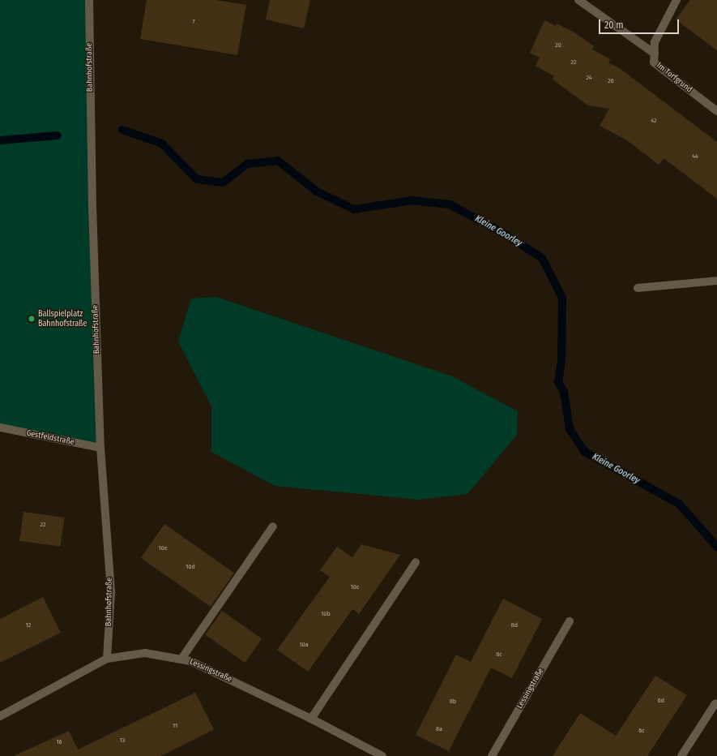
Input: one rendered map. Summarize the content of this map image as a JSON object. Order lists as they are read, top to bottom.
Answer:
{
  "streets": {
    "street": [
      "Bahnhofstraße",
      "Im Torfgrund",
      "Gestfeldstraße",
      "Lessingstraße"
    ]
  },
  "crossings": [
    ["Bahnhofstraße", "Gestfeldstraße"],
    ["Bahnhofstraße", "Lessingstraße"]
  ],
  "water": ["Kleine Goorley"],
  "places": ["Ballspielplatz Bahnhofstraße"],
  "house_numbers": [
    "7",
    "20",
    "22",
    "24",
    "26",
    "42",
    "44",
    "22",
    "10e",
    "10d",
    "10c",
    "10b",
    "12",
    "8d",
    "10a",
    "8c",
    "6d",
    "8b",
    "11",
    "8a",
    "6c",
    "13",
    "16"
  ],
  "scale_bar": "20 m"
}
